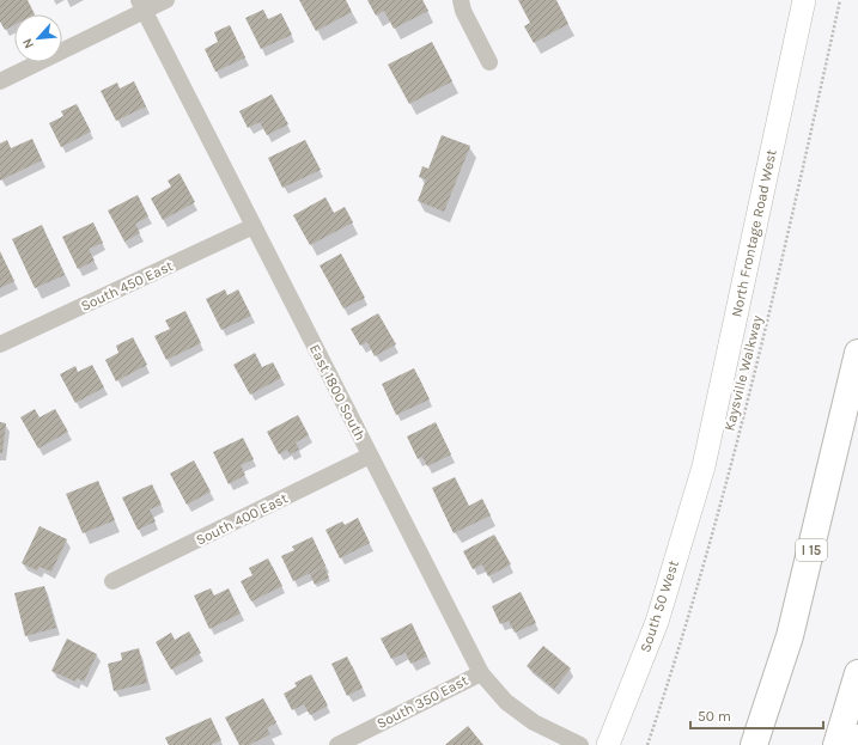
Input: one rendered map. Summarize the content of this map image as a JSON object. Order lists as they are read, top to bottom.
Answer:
{
  "streets": {
    "highway": ["I 15"],
    "street": [
      "North Frontage Road West",
      "South 450 East",
      "East 1800 South",
      "South 400 East",
      "South 50 West",
      "South 350 East"
    ],
    "path": ["Kaysville Walkway"]
  },
  "crossings": [
    ["North Frontage Road West", "South 50 West"],
    ["South 450 East", "East 1800 South"],
    ["East 1800 South", "South 400 East"],
    ["East 1800 South", "South 350 East"]
  ],
  "scale_bar": "50 m",
  "north": "bottom left"
}
